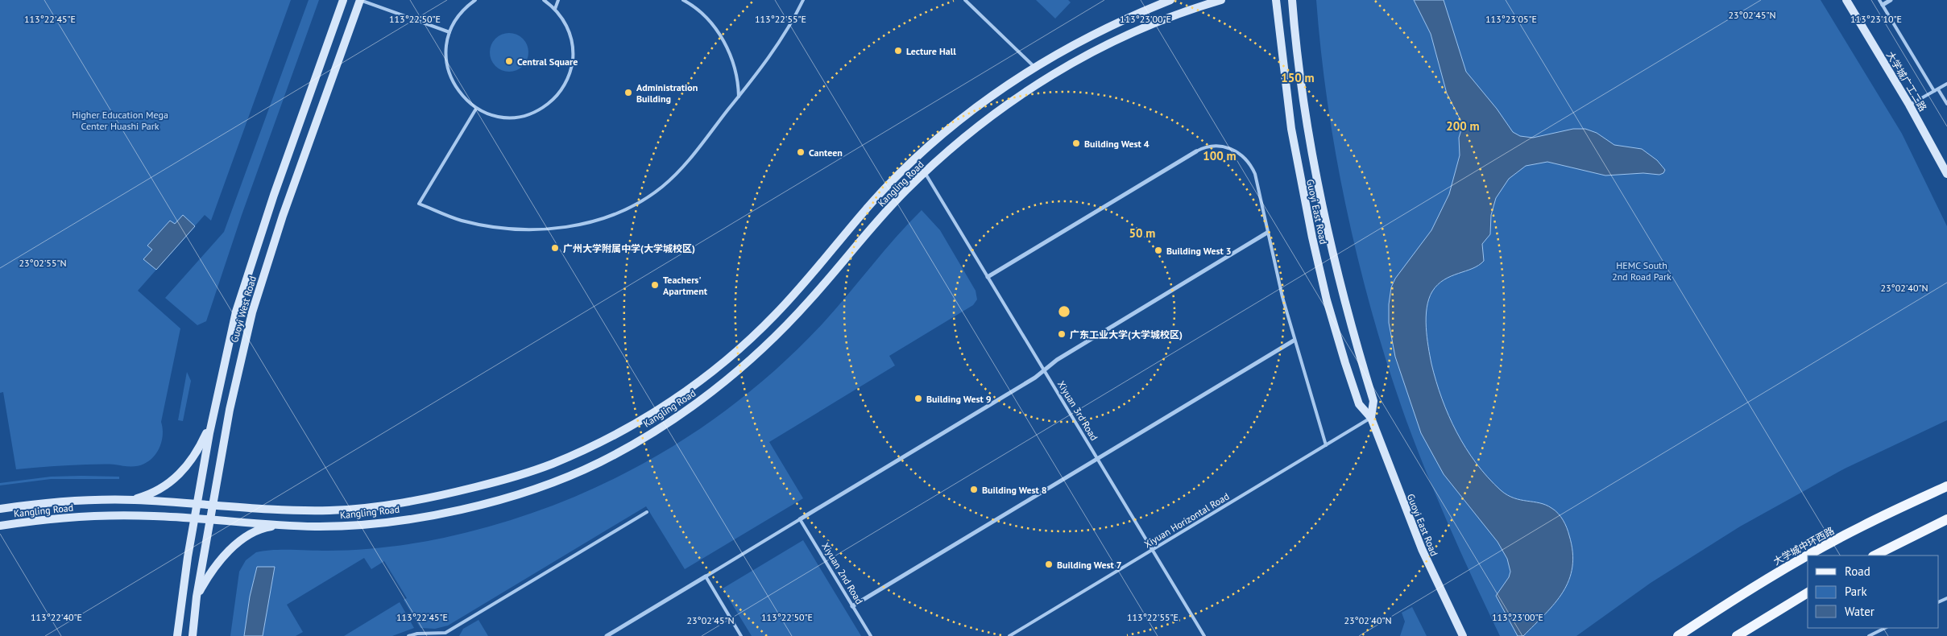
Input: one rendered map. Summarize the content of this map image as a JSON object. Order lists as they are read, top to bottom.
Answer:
{
  "streets": {
    "main road": ["大学城中环西路"],
    "street": [
      "大学城广工二路",
      "Kangling Road",
      "Guoyi East Road",
      "Guoyi West Road"
    ],
    "lane": ["Xiyuan 3rd Road", "Xiyuan Horizontal Road", "Xiyuan 2nd Road"]
  },
  "crossings": [
    ["Kangling Road", "Guoyi West Road"],
    ["Kangling Road", "Xiyuan 3rd Road"],
    ["Guoyi East Road", "Xiyuan Horizontal Road"],
    ["Xiyuan 3rd Road", "Xiyuan Horizontal Road"]
  ],
  "parks": ["Higher Education Mega Center Huashi Park", "HEMC South 2nd Road Park"],
  "places": [
    "Lecture Hall",
    "Central Square",
    "Administration Building",
    "Building West 4",
    "Canteen",
    "广州大学附属中学(大学城校区)",
    "Building West 3",
    "Teachers' Apartment",
    "广东工业大学(大学城校区)",
    "Building West 9",
    "Building West 8",
    "Building West 7"
  ],
  "legend": ["Road", "Park", "Water"],
  "coordinates": [
    "23°02'45\"N",
    "113°22'45\"E",
    "113°22'55\"E",
    "113°23'00\"E",
    "113°23'10\"E",
    "113°22'50\"E",
    "113°23'05\"E",
    "23°02'55\"N",
    "23°02'40\"N",
    "113°22'40\"E"
  ],
  "rings": [
    "150 m",
    "200 m",
    "100 m",
    "50 m"
  ]
}
